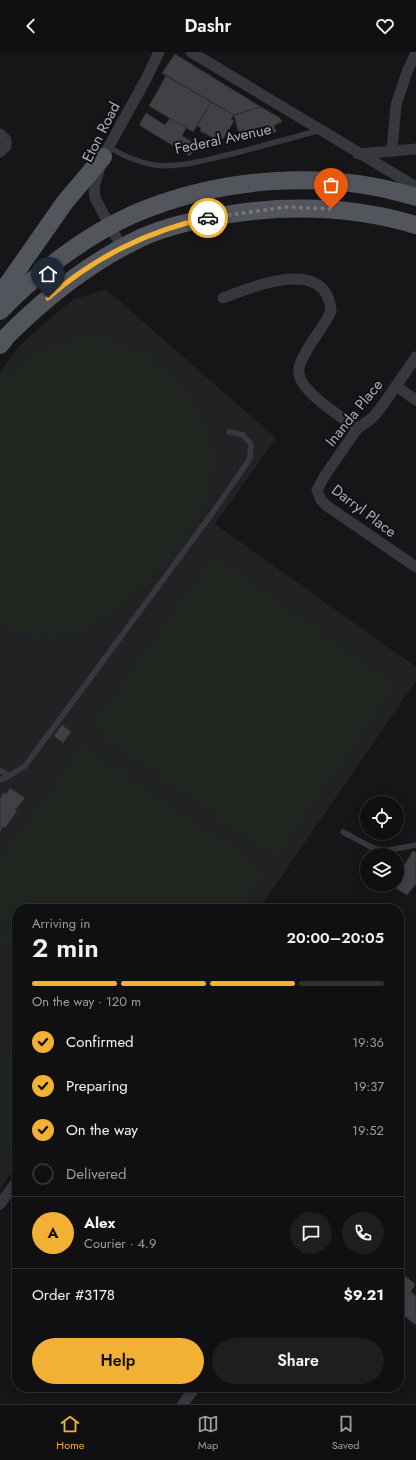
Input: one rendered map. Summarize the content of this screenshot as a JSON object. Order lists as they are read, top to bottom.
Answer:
{
  "streets": {
    "street": [
      "Eton Road",
      "Federal Avenue",
      "Inanda Place",
      "Darryl Place"
    ]
  },
  "crossings": [
    ["Eton Road", "Federal Avenue"],
    ["Inanda Place", "Darryl Place"]
  ],
  "page": {
    "header": "Dashr",
    "heading": ["2 min", "Arriving in", "20:00–20:05"],
    "panel": [
      "Alex",
      "Courier · 4.9",
      "Order #3178",
      "$9.21"
    ],
    "bar": "On the way · 120 m",
    "list": [
      ["Confirmed", "19:36"],
      ["Preparing", "19:37"],
      ["On the way", "19:52"],
      "Delivered"
    ],
    "round": "A",
    "buttons": ["Help", "Share"],
    "tabs": ["Home", "Map", "Saved"]
  }
}
